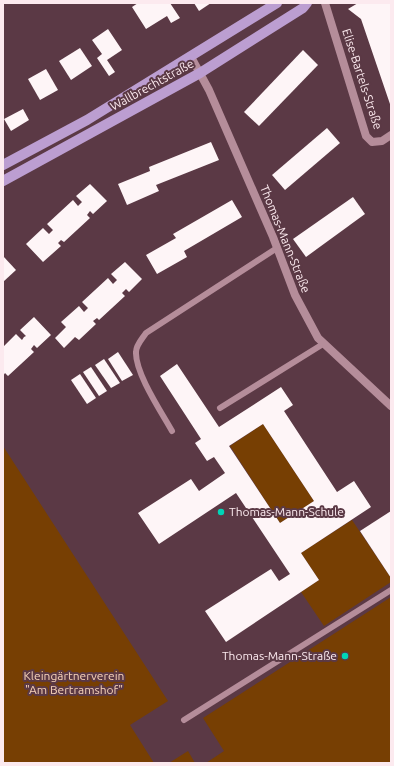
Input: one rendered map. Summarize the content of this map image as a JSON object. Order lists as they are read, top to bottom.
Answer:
{
  "streets": {
    "main road": ["Wallbrechtstraße"],
    "street": ["Elise-Bartels-Straße", "Thomas-Mann-Straße"]
  },
  "crossings": [
    ["Wallbrechtstraße", "Thomas-Mann-Straße"]
  ],
  "parks": ["Kleingärtnerverein \"Am Bertramshof\""],
  "places": ["Thomas-Mann-Schule", "Thomas-Mann-Straße"]
}
